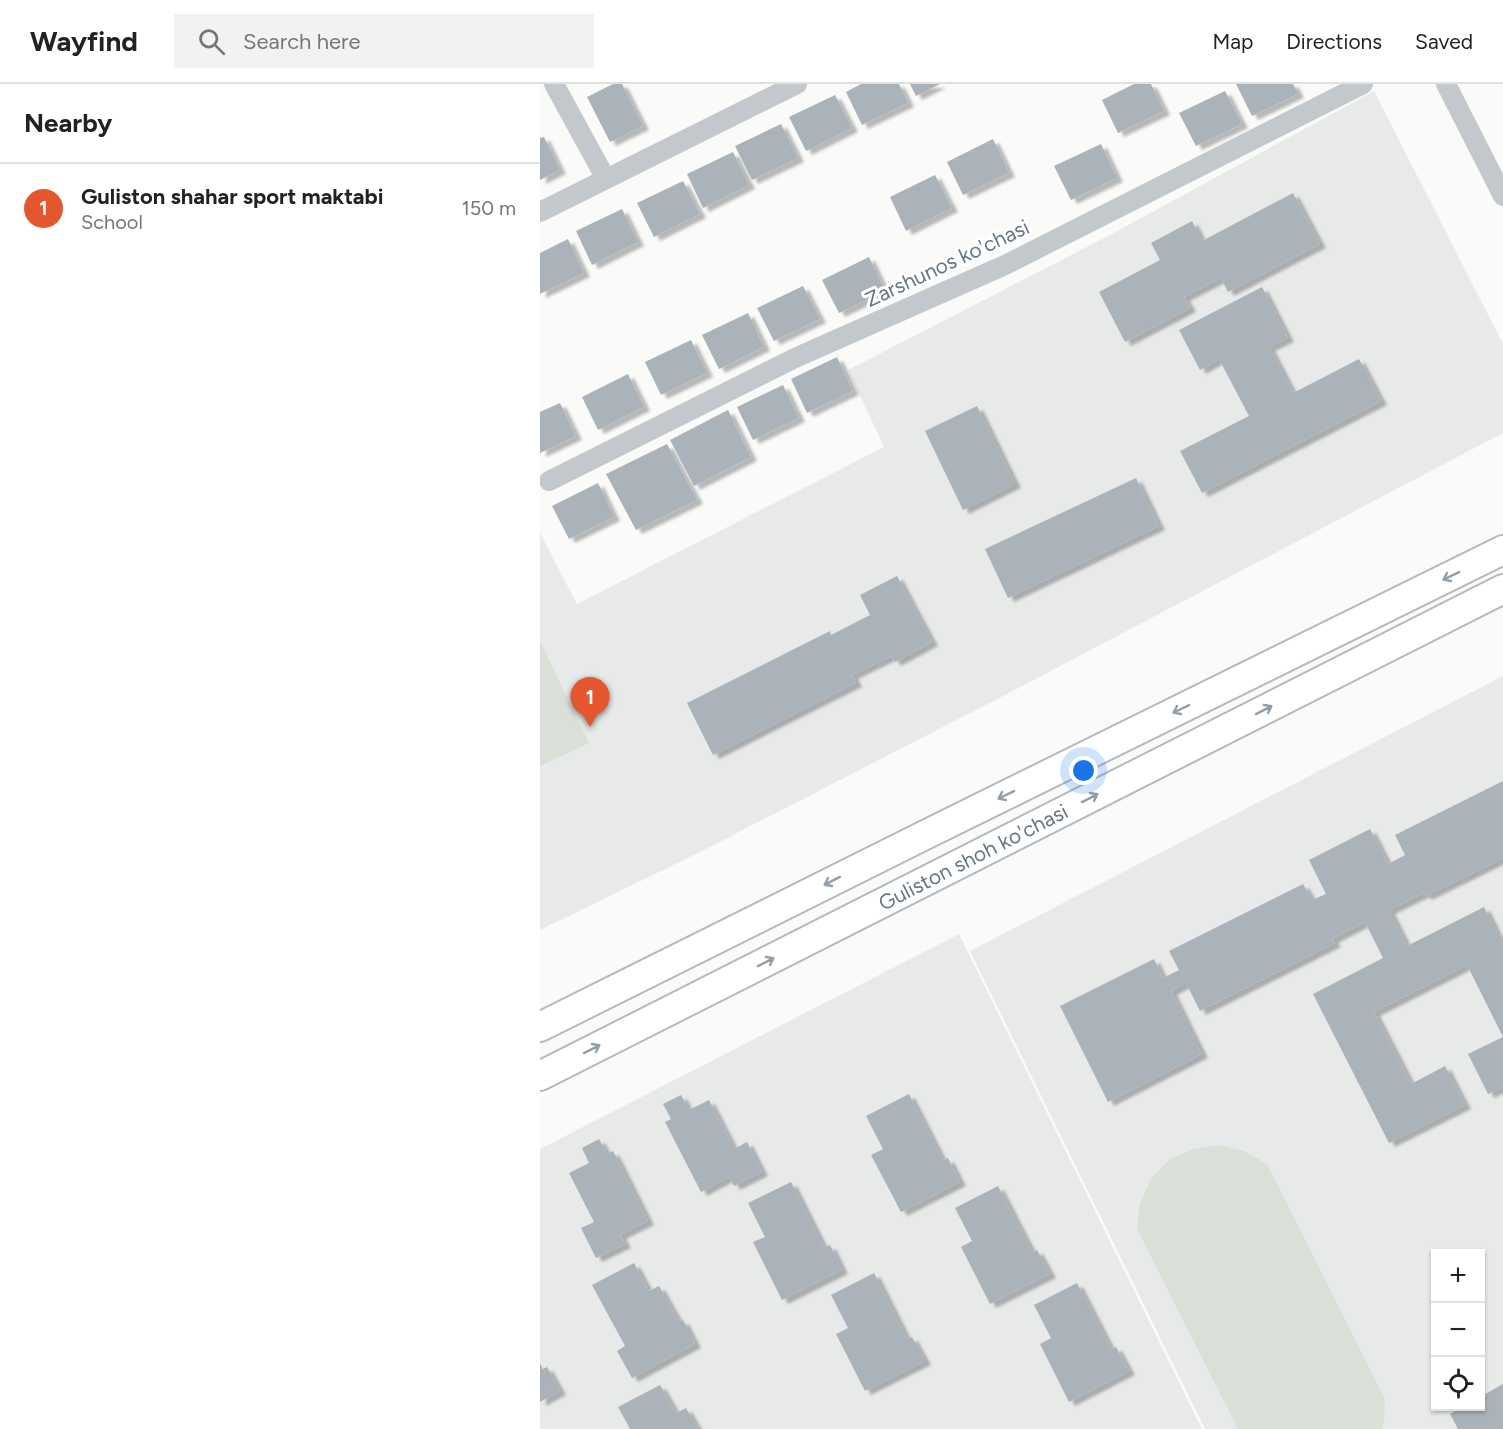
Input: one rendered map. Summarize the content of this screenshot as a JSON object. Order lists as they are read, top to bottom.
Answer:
{
  "streets": {
    "main road": ["Guliston shoh ko'chasi"],
    "street": ["Zarshunos ko'chasi"]
  },
  "page": {
    "header": "Wayfind",
    "search": "Search here",
    "nav": ["Map", "Directions", "Saved"],
    "heading": "Nearby",
    "list": [
      {
        "mark": "1",
        "name": "Guliston shahar sport maktabi",
        "note": "School",
        "value": "150 m"
      }
    ],
    "pins": "1",
    "map_buttons": ["+", "−"]
  }
}
